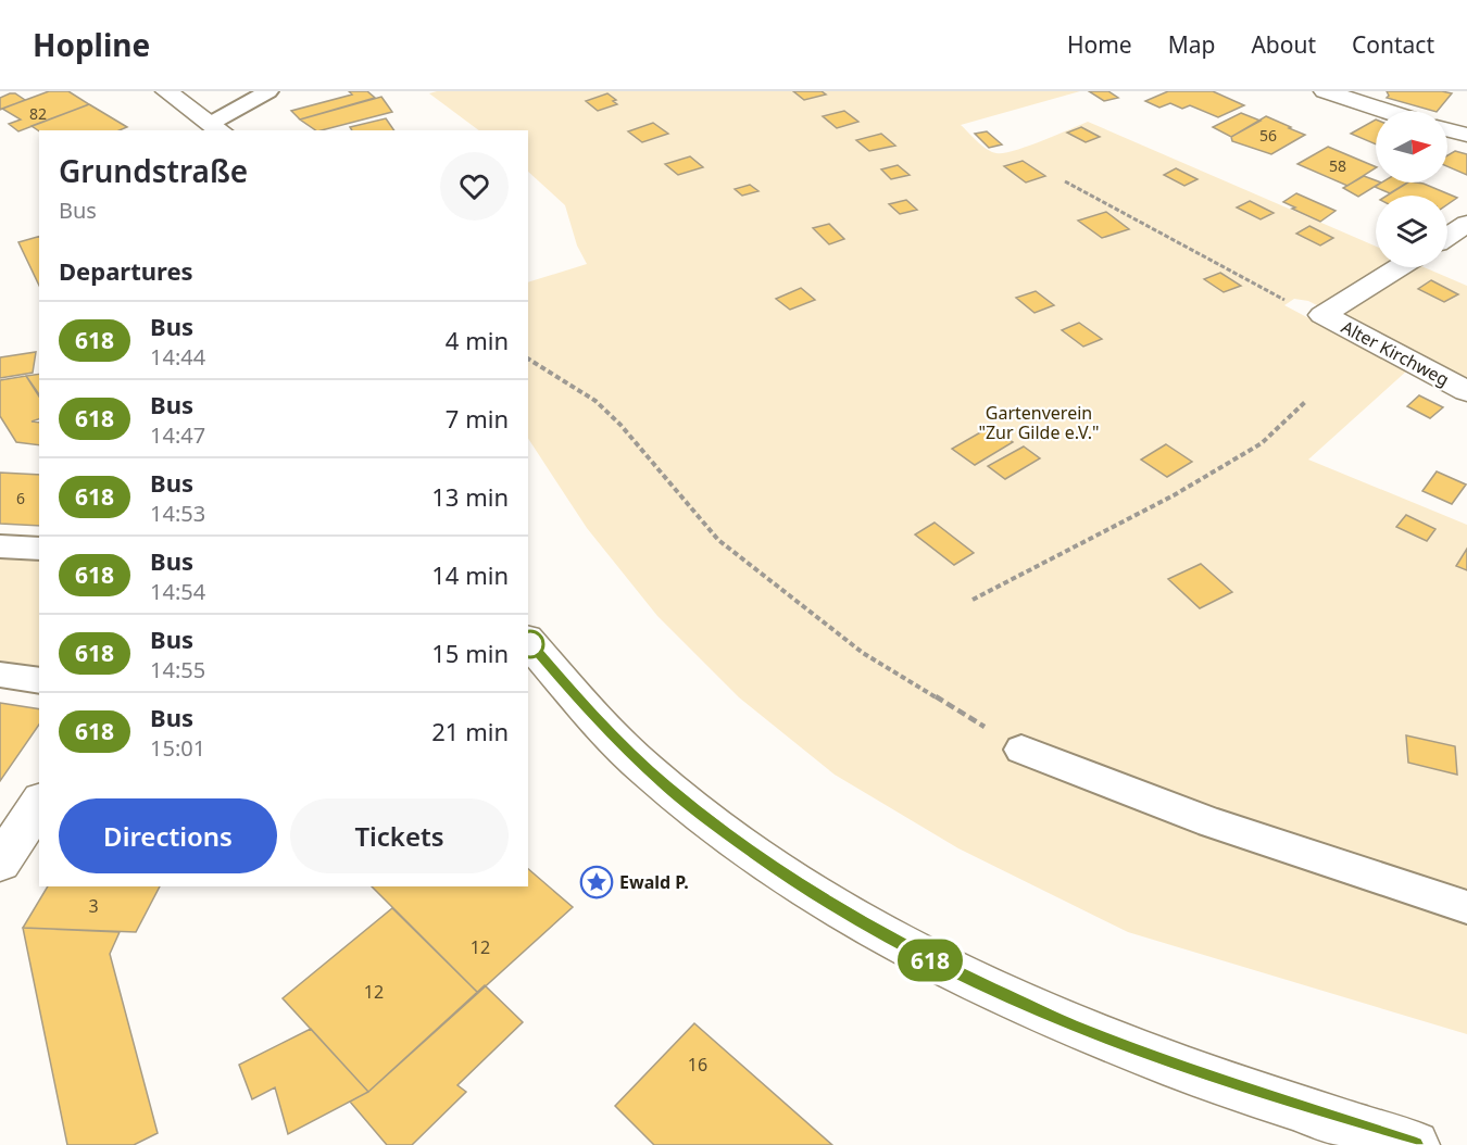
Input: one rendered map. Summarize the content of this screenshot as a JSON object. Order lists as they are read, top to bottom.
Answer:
{
  "streets": {
    "main road": ["Alter Kirchweg"]
  },
  "parks": ["Gartenverein \"Zur Gilde e.V.\""],
  "places": {
    "place": ["Ewald P."]
  },
  "lines": ["bus line 618"],
  "house_numbers": [
    "82",
    "56",
    "58",
    "6",
    "3",
    "12",
    "12",
    "16"
  ],
  "north": "right",
  "page": {
    "header": "Hopline",
    "nav": [
      "Home",
      "Map",
      "About",
      "Contact"
    ],
    "on_map": "618",
    "heading": [
      ["Grundstraße", "Bus"],
      "Departures"
    ],
    "list": [
      {
        "mark": "618",
        "name": "Bus",
        "note": "14:44",
        "value": "4 min"
      },
      {
        "mark": "618",
        "name": "Bus",
        "note": "14:47",
        "value": "7 min"
      },
      {
        "mark": "618",
        "name": "Bus",
        "note": "14:53",
        "value": "13 min"
      },
      {
        "mark": "618",
        "name": "Bus",
        "note": "14:54",
        "value": "14 min"
      },
      {
        "mark": "618",
        "name": "Bus",
        "note": "14:55",
        "value": "15 min"
      },
      {
        "mark": "618",
        "name": "Bus",
        "note": "15:01",
        "value": "21 min"
      }
    ],
    "buttons": ["Directions", "Tickets"]
  }
}
